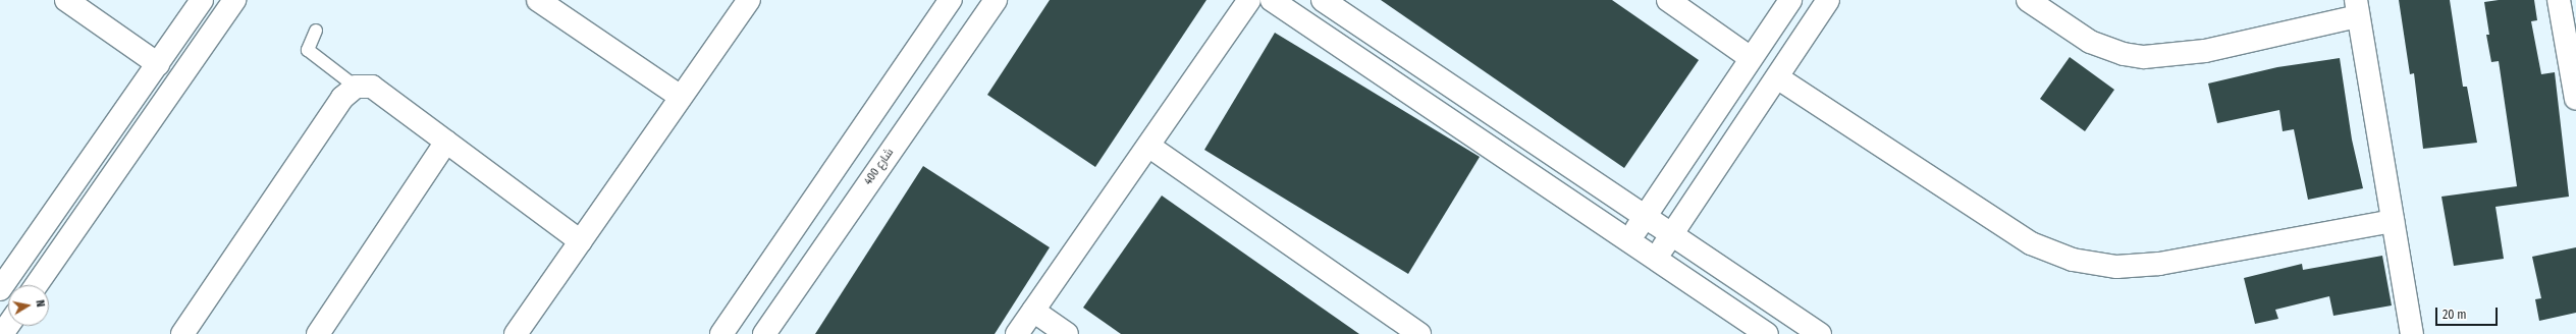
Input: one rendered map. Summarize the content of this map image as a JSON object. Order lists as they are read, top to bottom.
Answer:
{
  "streets": {
    "street": ["شارع 400"]
  },
  "scale_bar": "20 m",
  "north": "right"
}
